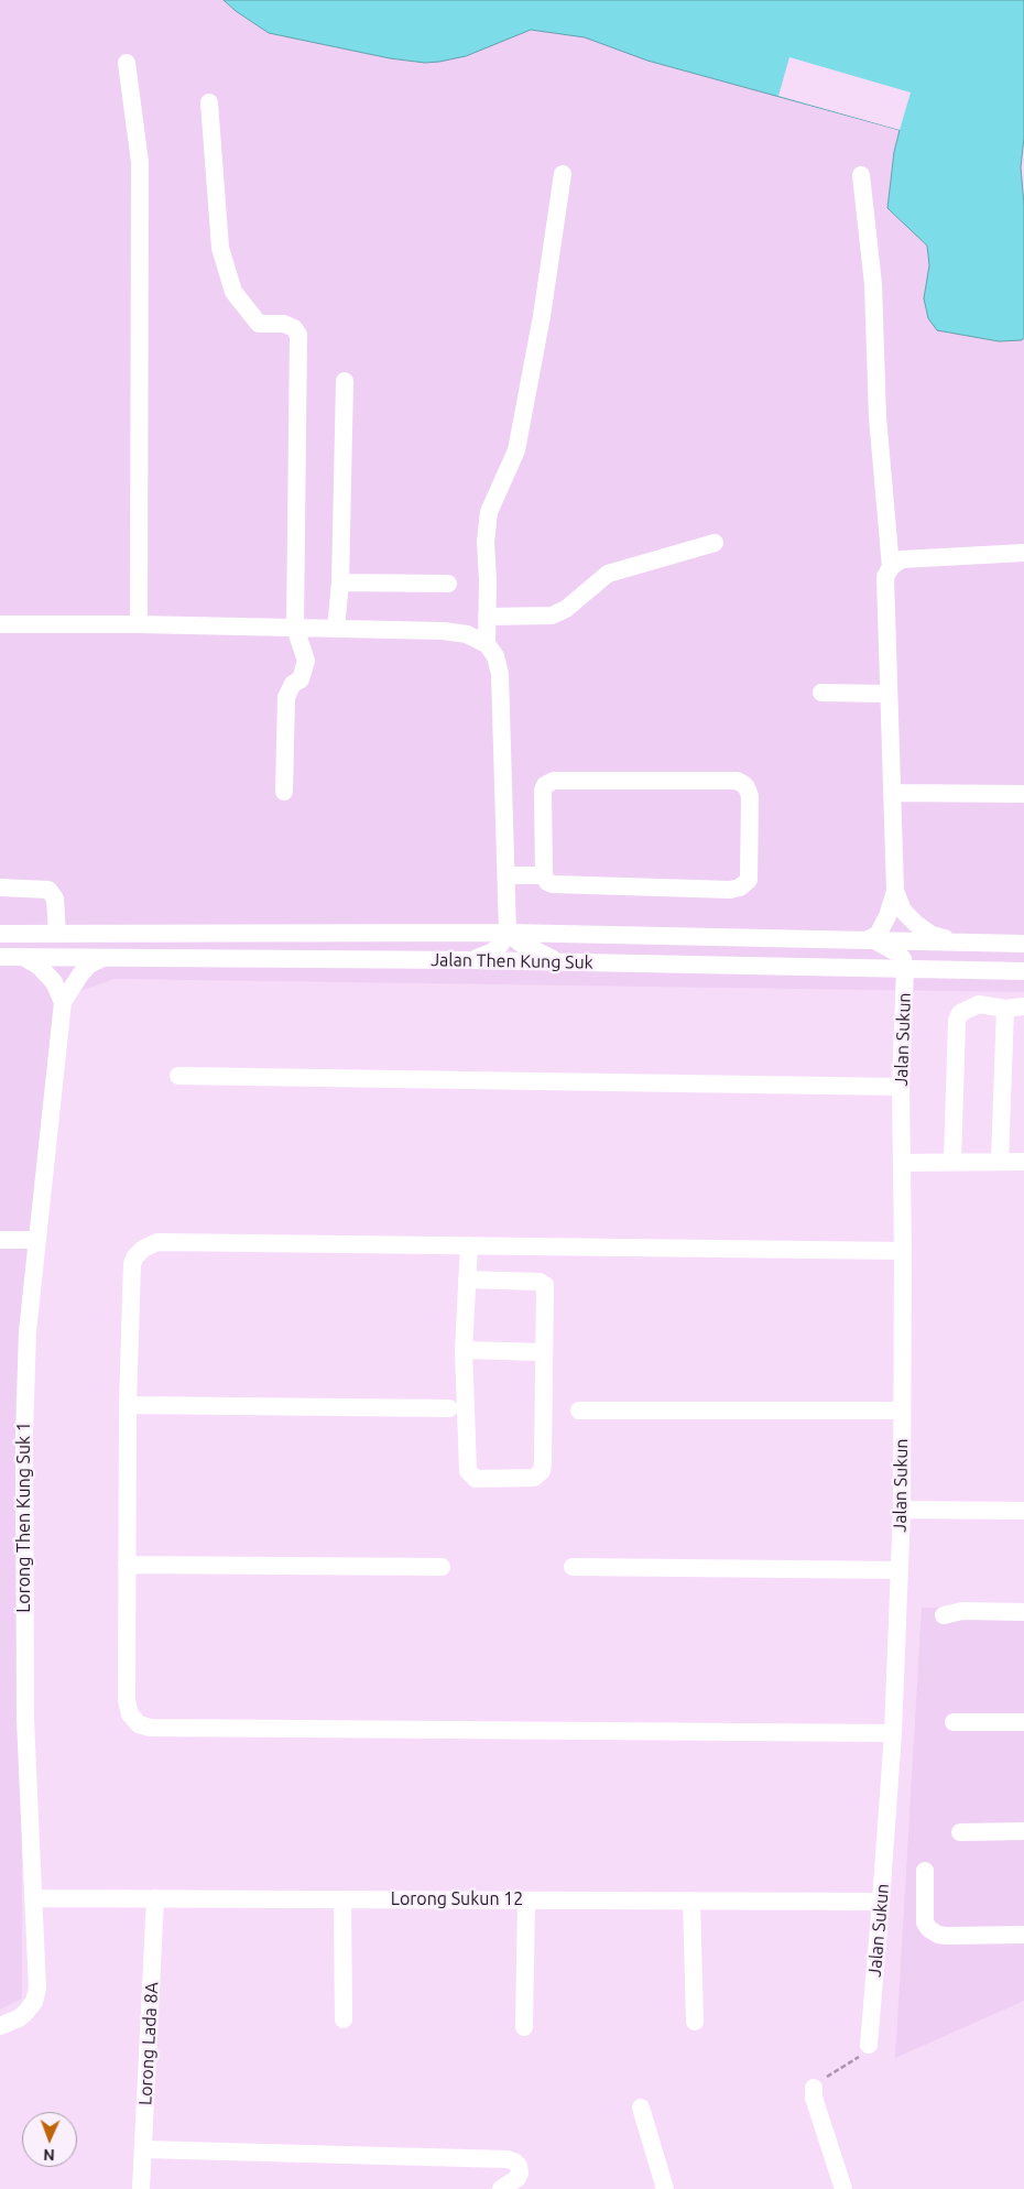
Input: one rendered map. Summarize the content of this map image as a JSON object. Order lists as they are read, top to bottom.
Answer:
{
  "streets": {
    "street": [
      "Jalan Then Kung Suk",
      "Jalan Sukun",
      "Lorong Then Kung Suk 1",
      "Lorong Sukun 12",
      "Lorong Lada 8A"
    ]
  },
  "crossings": [
    ["Jalan Then Kung Suk", "Jalan Sukun"],
    ["Jalan Sukun", "Lorong Sukun 12"],
    ["Lorong Then Kung Suk 1", "Lorong Sukun 12"],
    ["Lorong Sukun 12", "Lorong Lada 8A"]
  ],
  "north": "bottom"
}
